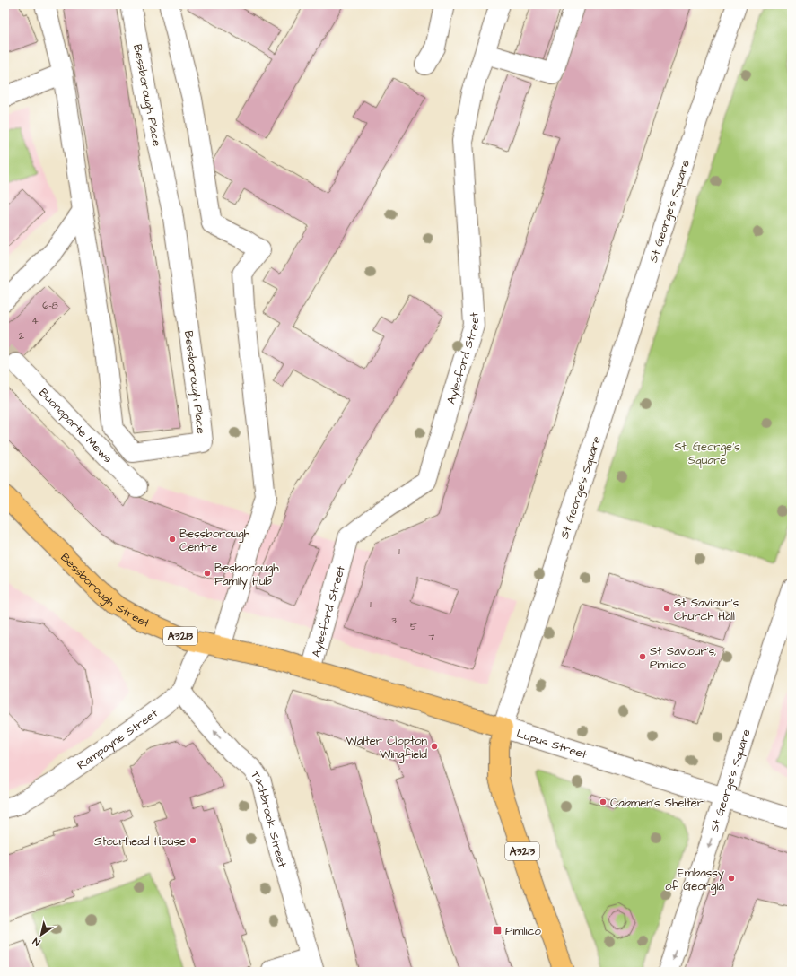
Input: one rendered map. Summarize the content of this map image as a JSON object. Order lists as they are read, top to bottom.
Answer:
{
  "streets": {
    "main road": [
      "St George's Square",
      "Bessborough Street",
      "A3213",
      "Lupus Street"
    ],
    "street": [
      "Bessborough Place",
      "Aylesford Street",
      "Buonaparte Mews",
      "Rampayne Street",
      "Tachbrook Street"
    ]
  },
  "crossings": [
    ["St George's Square", "Lupus Street"],
    ["Aylesford Street", "Bessborough Street"],
    ["Aylesford Street", "Lupus Street"],
    ["Bessborough Street", "Lupus Street"],
    ["Rampayne Street", "Tachbrook Street"]
  ],
  "one_way": ["Tachbrook Street"],
  "parks": ["St. George's Square"],
  "places": {
    "other": [
      "Bessborough Centre",
      "Besborough Family Hub",
      "St Saviour's Church Hall",
      "St Saviour's, Pimlico",
      "Walter Clopton Wingfield",
      "Cabmen's Shelter",
      "Stourhead House",
      "Embassy of Georgia"
    ],
    "transit": ["Pimlico"]
  },
  "house_numbers": [
    "6-8",
    "4",
    "2",
    "1",
    "1",
    "3",
    "5",
    "7"
  ],
  "north": "bottom left"
}
